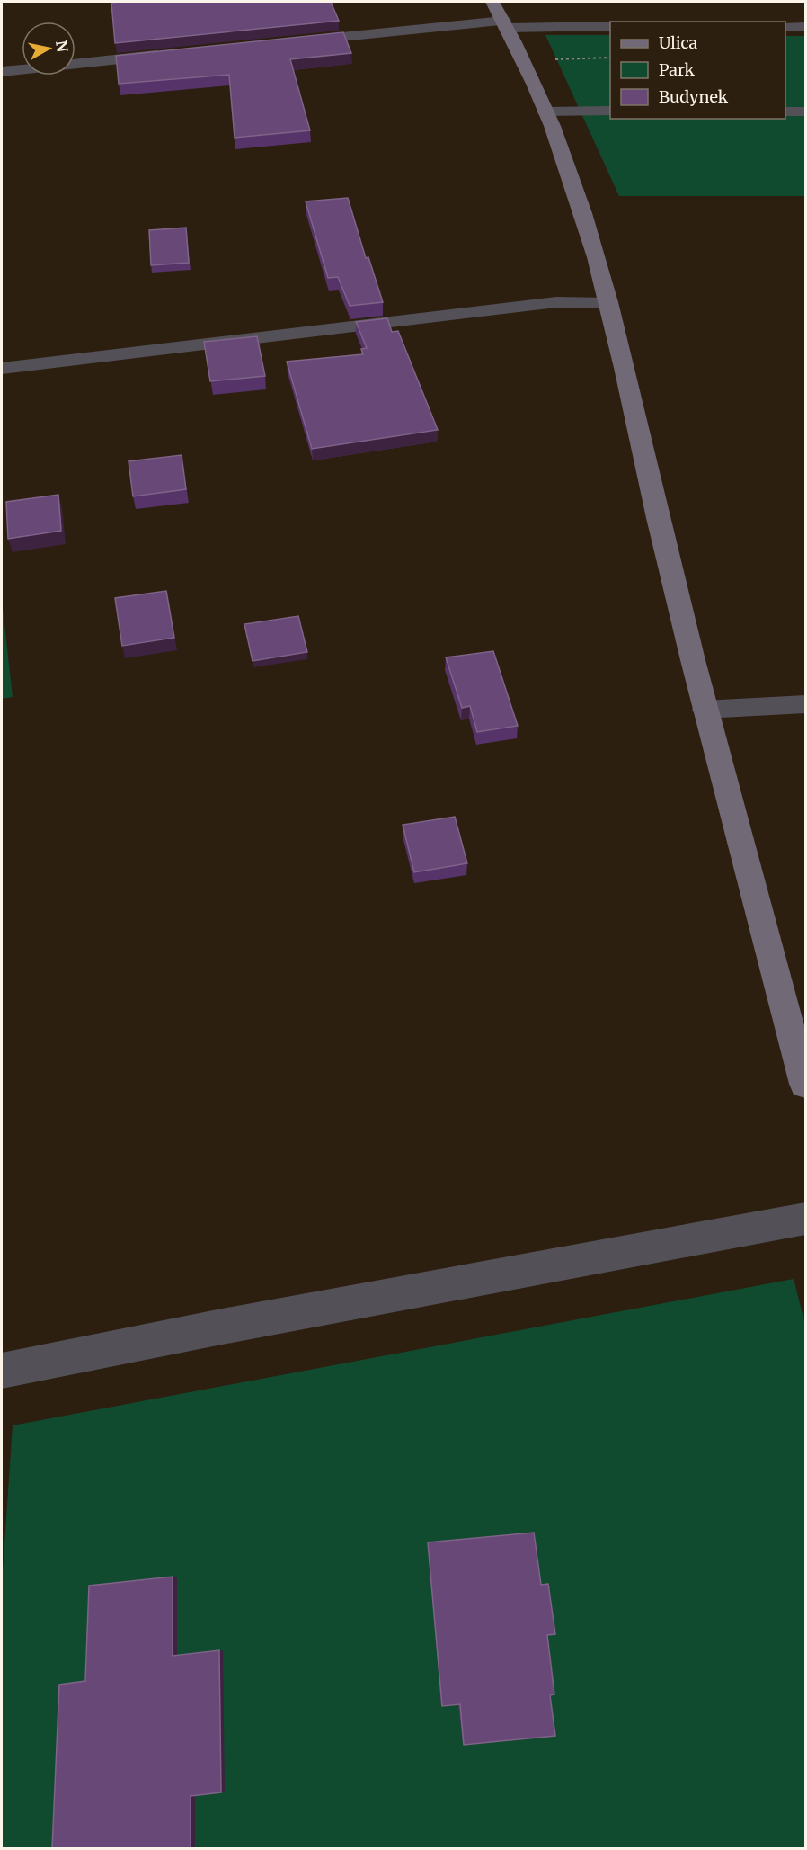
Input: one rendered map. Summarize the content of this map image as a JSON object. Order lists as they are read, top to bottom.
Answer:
{
  "legend": ["Ulica", "Park", "Budynek"],
  "north": "right"
}
